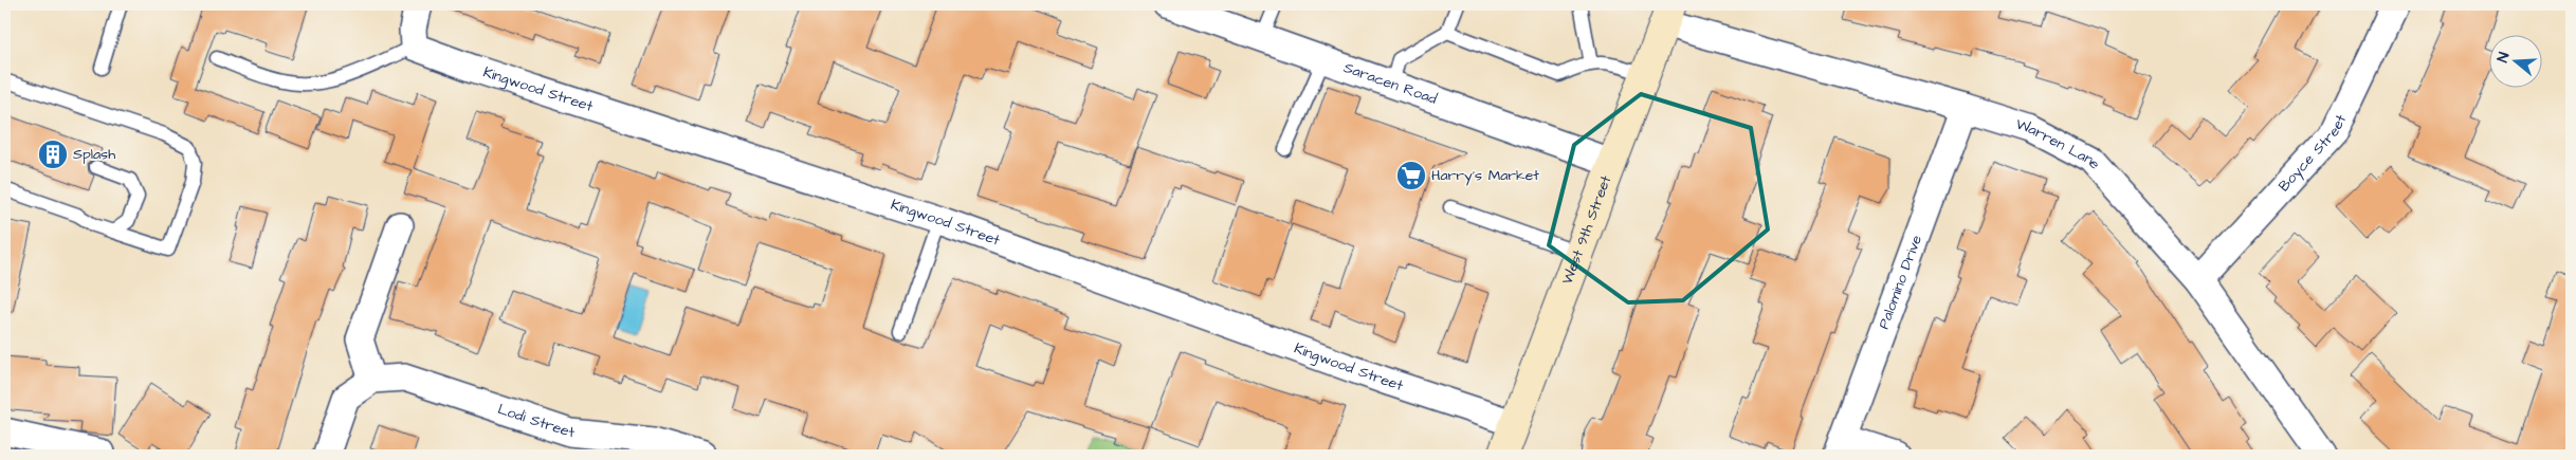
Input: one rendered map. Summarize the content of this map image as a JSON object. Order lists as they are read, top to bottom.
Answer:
{
  "streets": {
    "street": [
      "Saracen Road",
      "Kingwood Street",
      "Warren Lane",
      "Boyce Street",
      "West 9th Street",
      "Palomino Drive",
      "Lodi Street"
    ]
  },
  "crossings": [
    ["Saracen Road", "West 9th Street"],
    ["Kingwood Street", "West 9th Street"],
    ["Warren Lane", "Boyce Street"],
    ["Warren Lane", "West 9th Street"],
    ["Warren Lane", "Palomino Drive"]
  ],
  "places": {
    "building": ["Splash"],
    "supermarket": ["Harry's Market"]
  },
  "north": "left"
}
